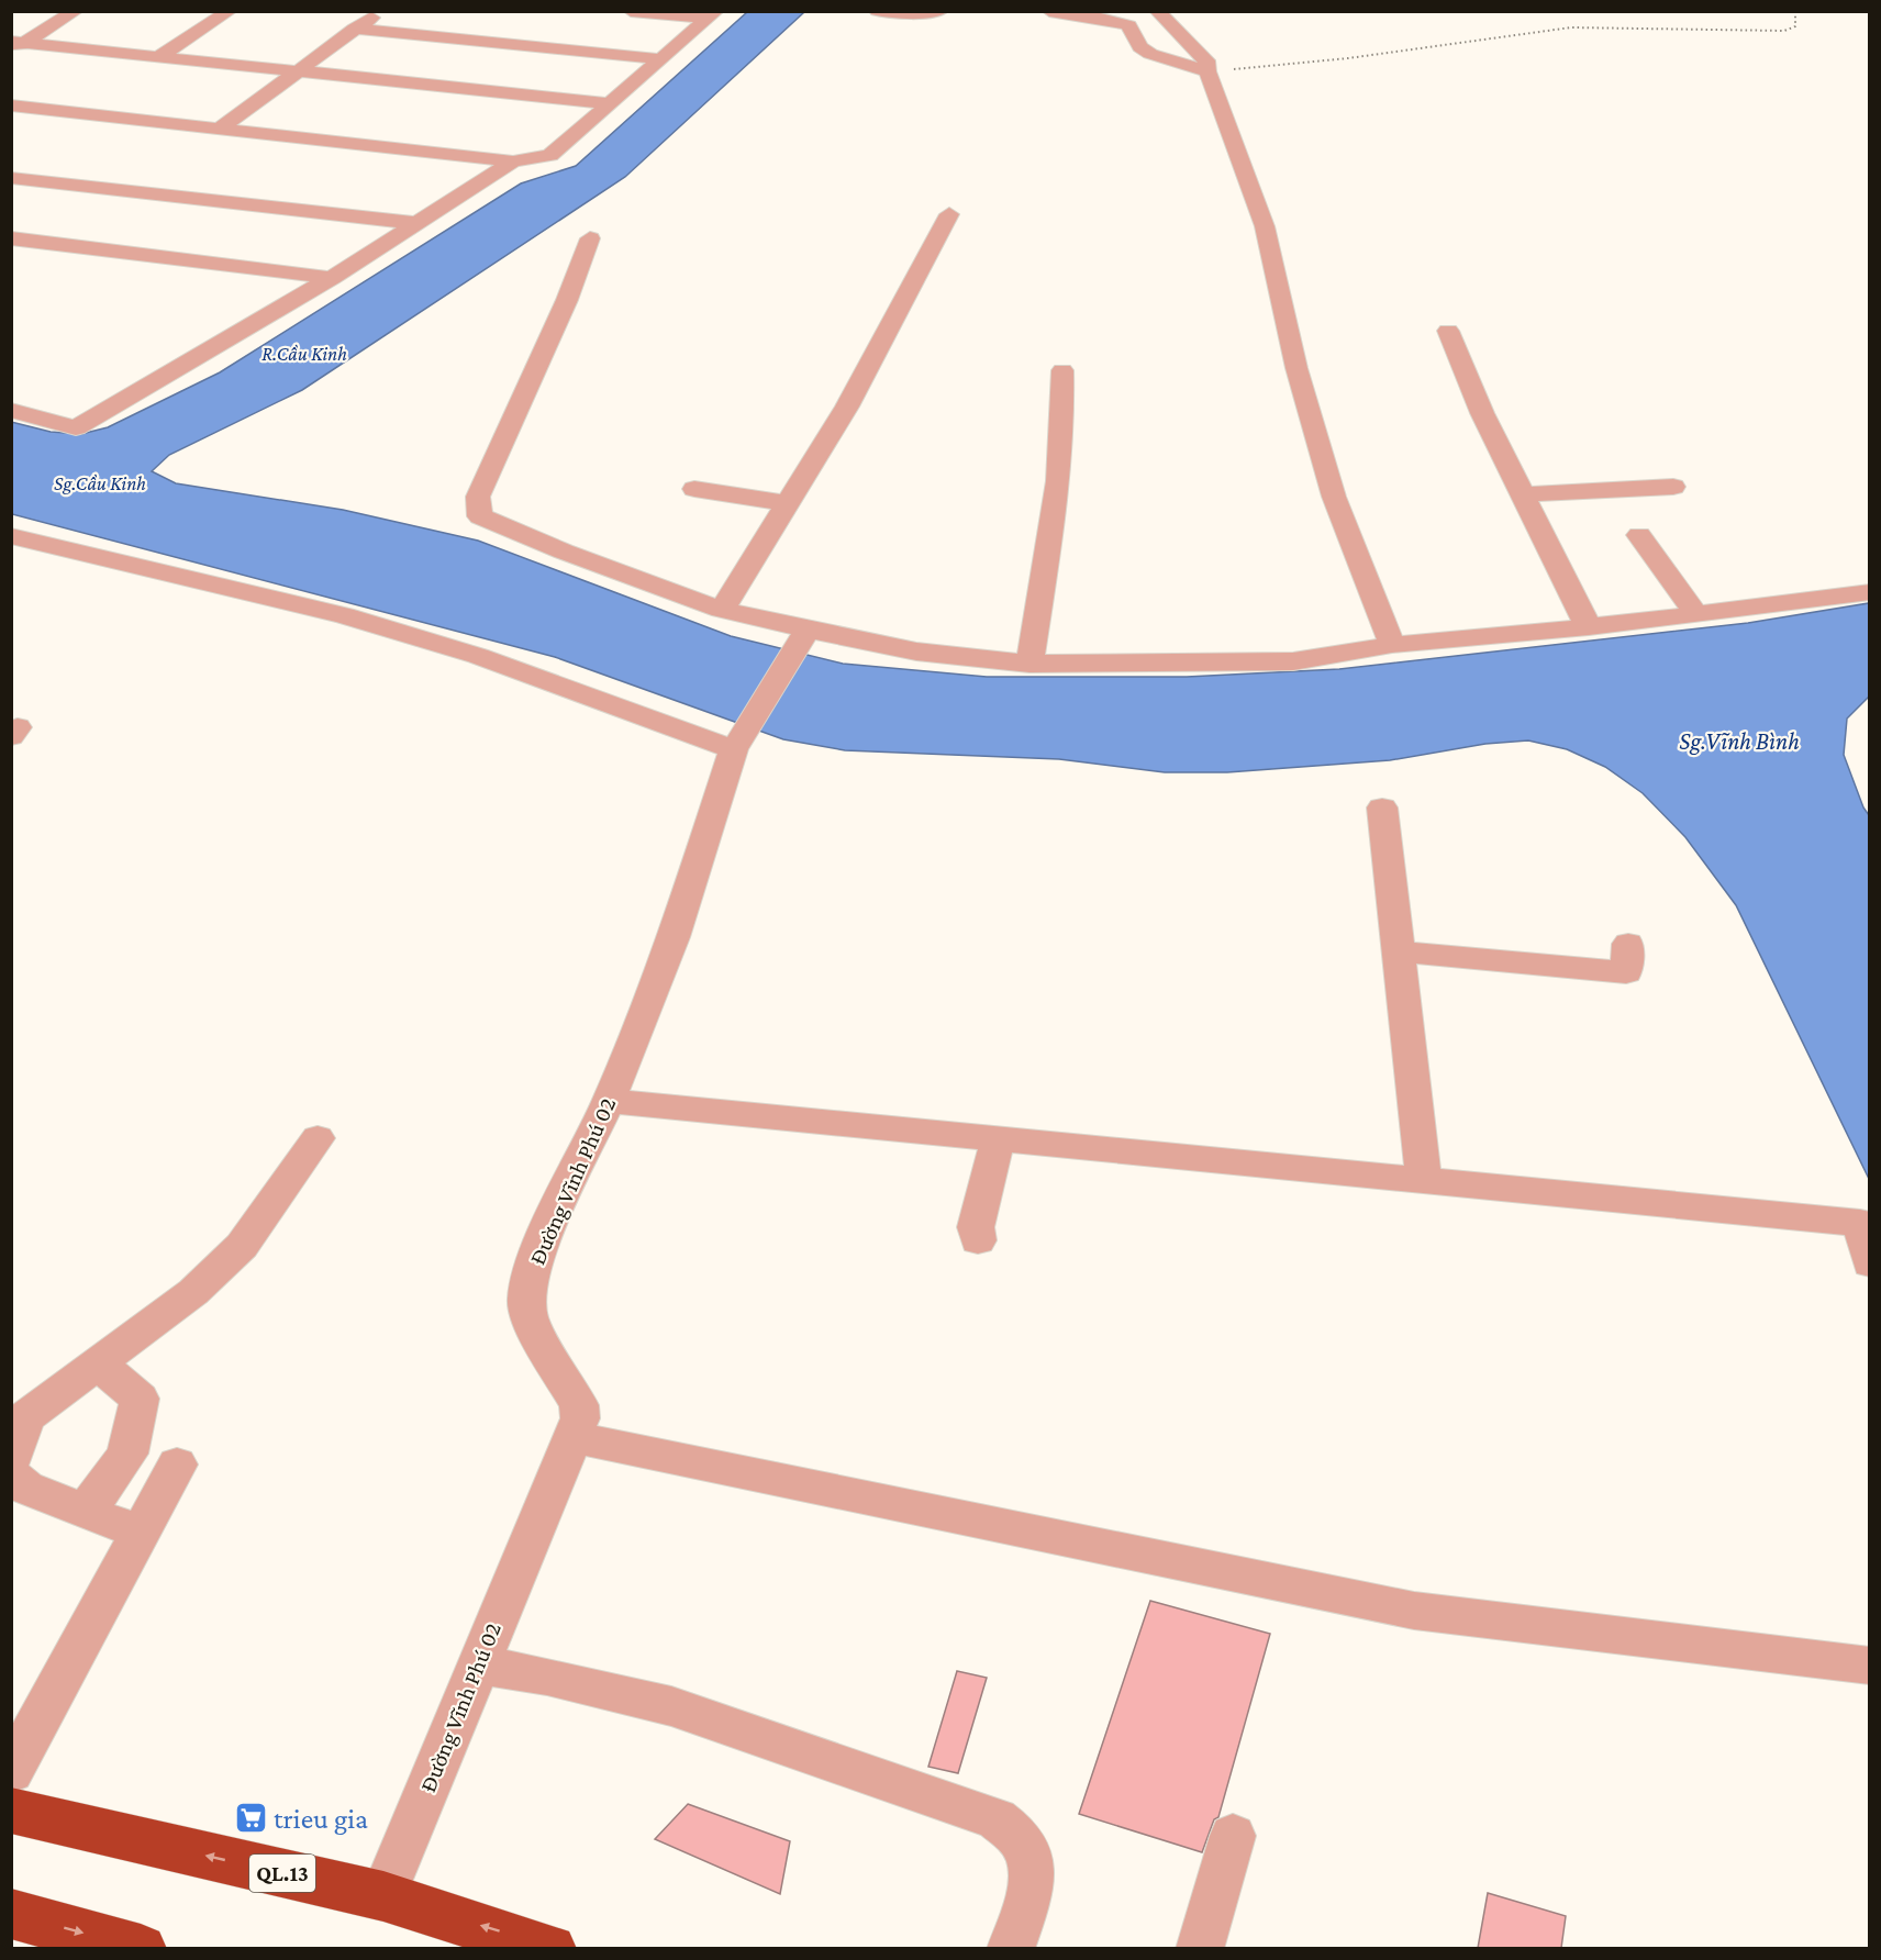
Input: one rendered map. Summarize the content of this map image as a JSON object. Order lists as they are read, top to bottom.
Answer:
{
  "streets": {
    "highway": ["QL.13"],
    "street": ["Đường Vĩnh Phú 02"]
  },
  "crossings": [
    ["Đường Vĩnh Phú 02", "QL.13"]
  ],
  "water": ["R.Cầu Kinh", "Sg.Cầu Kinh", "Sg.Vĩnh Bình"],
  "places": {
    "supermarket": ["trieu gia"]
  }
}
